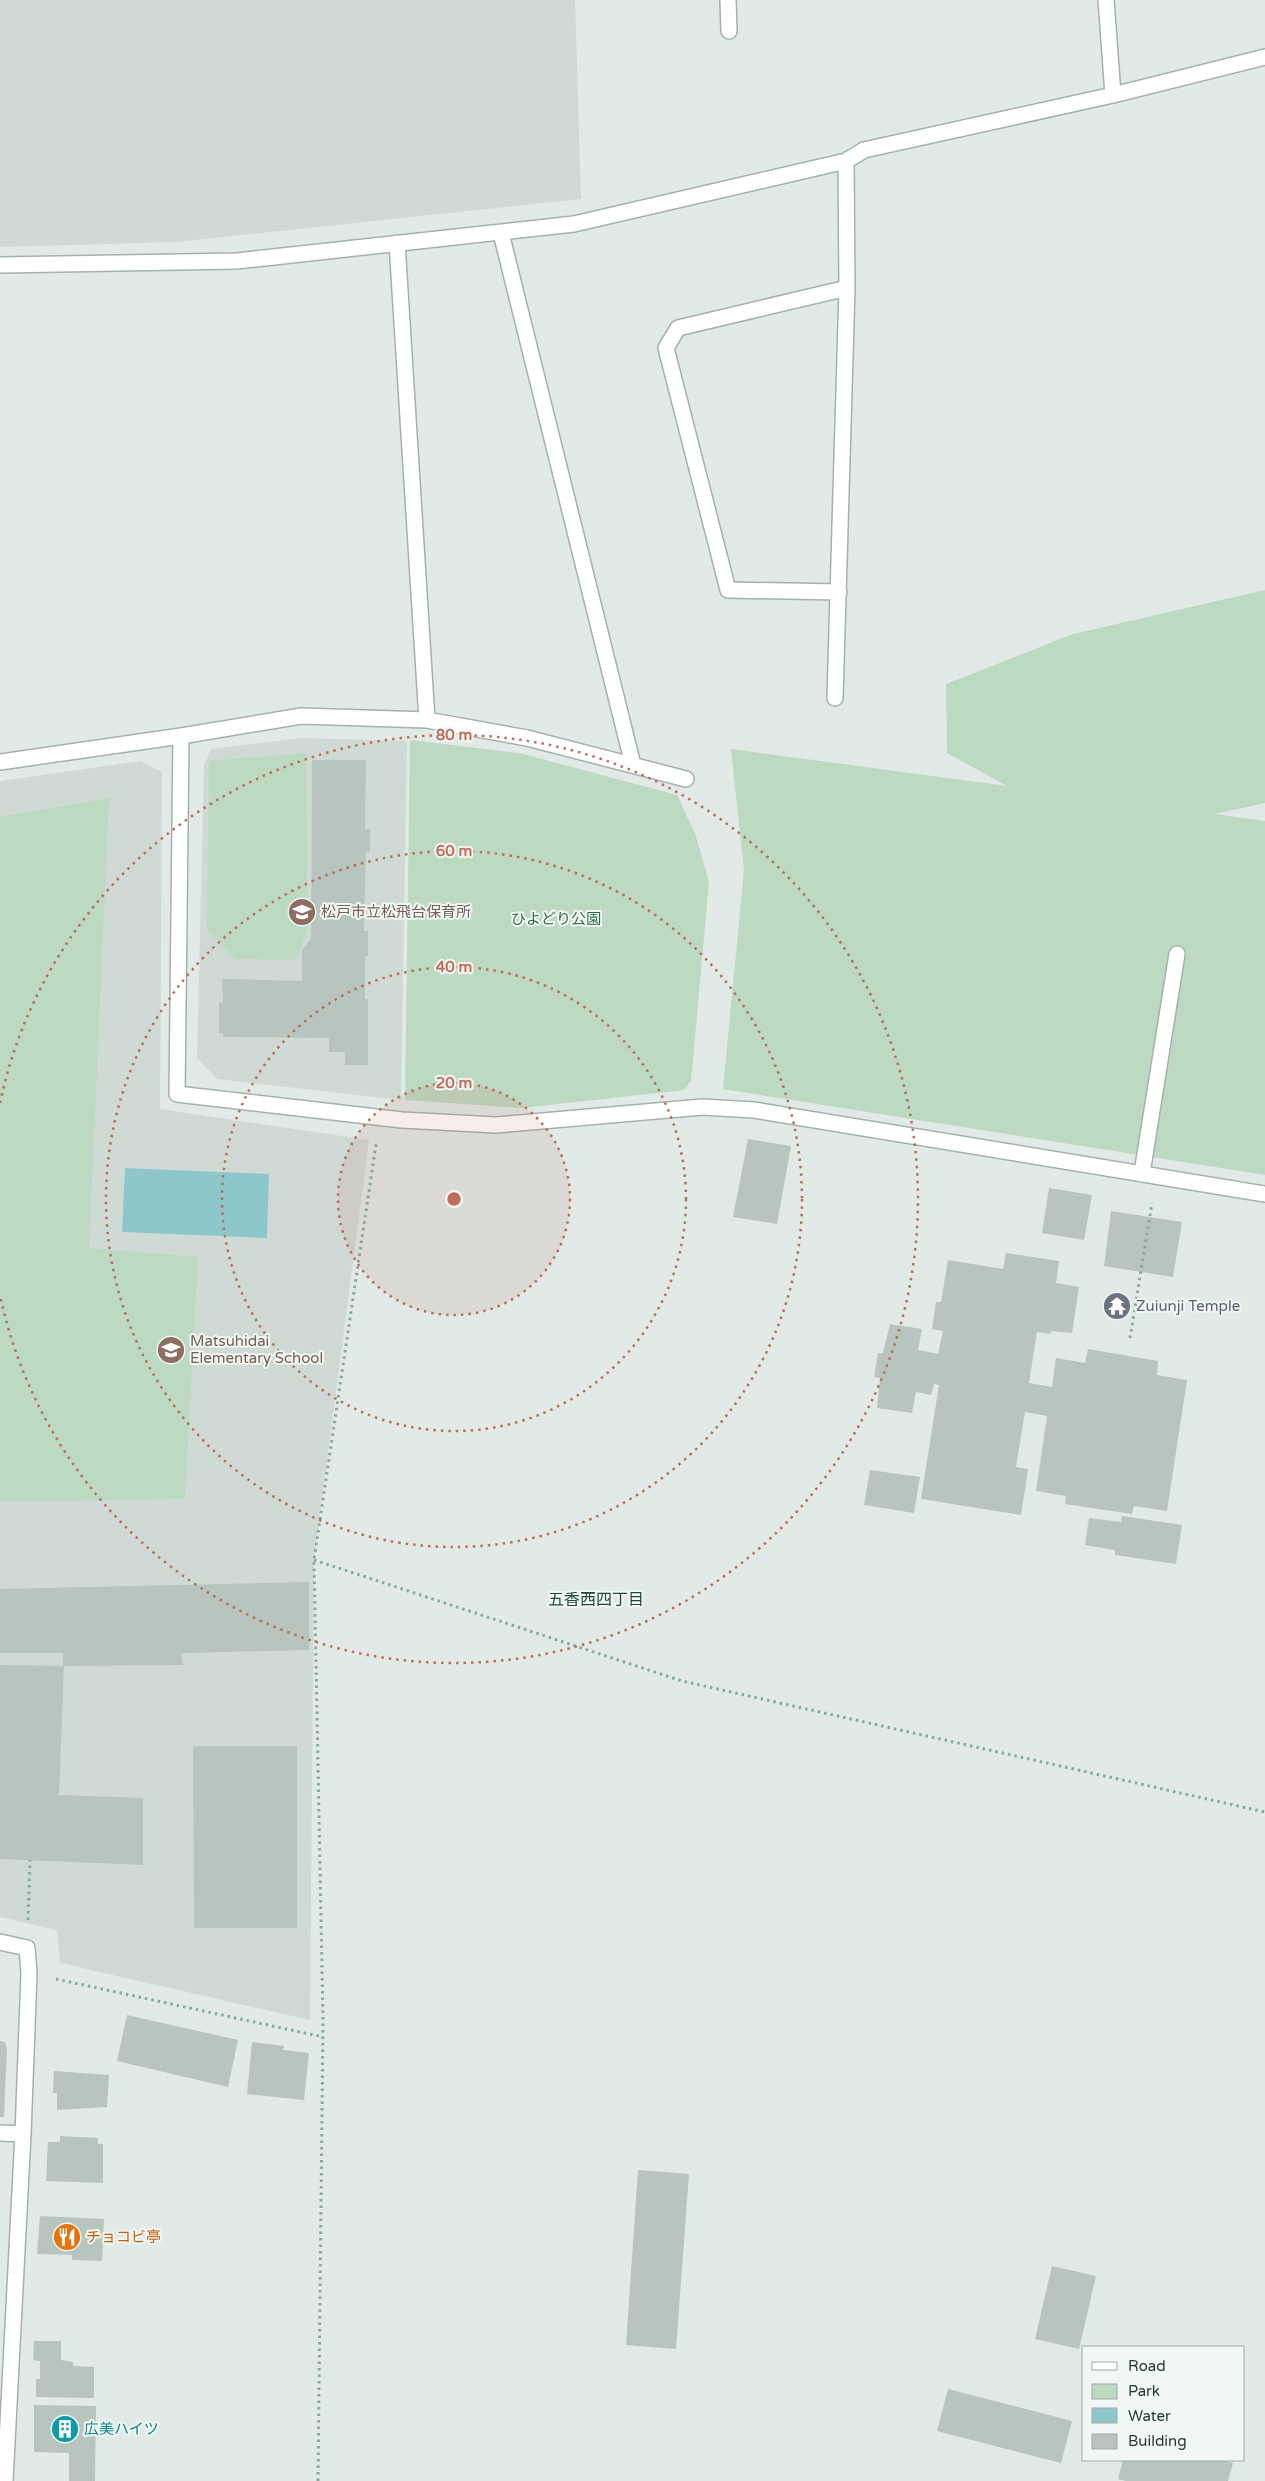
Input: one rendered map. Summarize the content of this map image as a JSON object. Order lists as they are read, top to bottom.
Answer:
{
  "districts": ["五香西四丁目"],
  "parks": ["ひよどり公園"],
  "places": {
    "school or university": ["松戸市立松飛台保育所", "Matsuhidai Elementary School"],
    "temple": ["Zuiunji Temple"],
    "restaurant": ["チョコビ亭"],
    "building": ["広美ハイツ"]
  },
  "legend": [
    "Road",
    "Park",
    "Water",
    "Building"
  ],
  "rings": [
    "80 m",
    "60 m",
    "40 m",
    "20 m"
  ]
}
